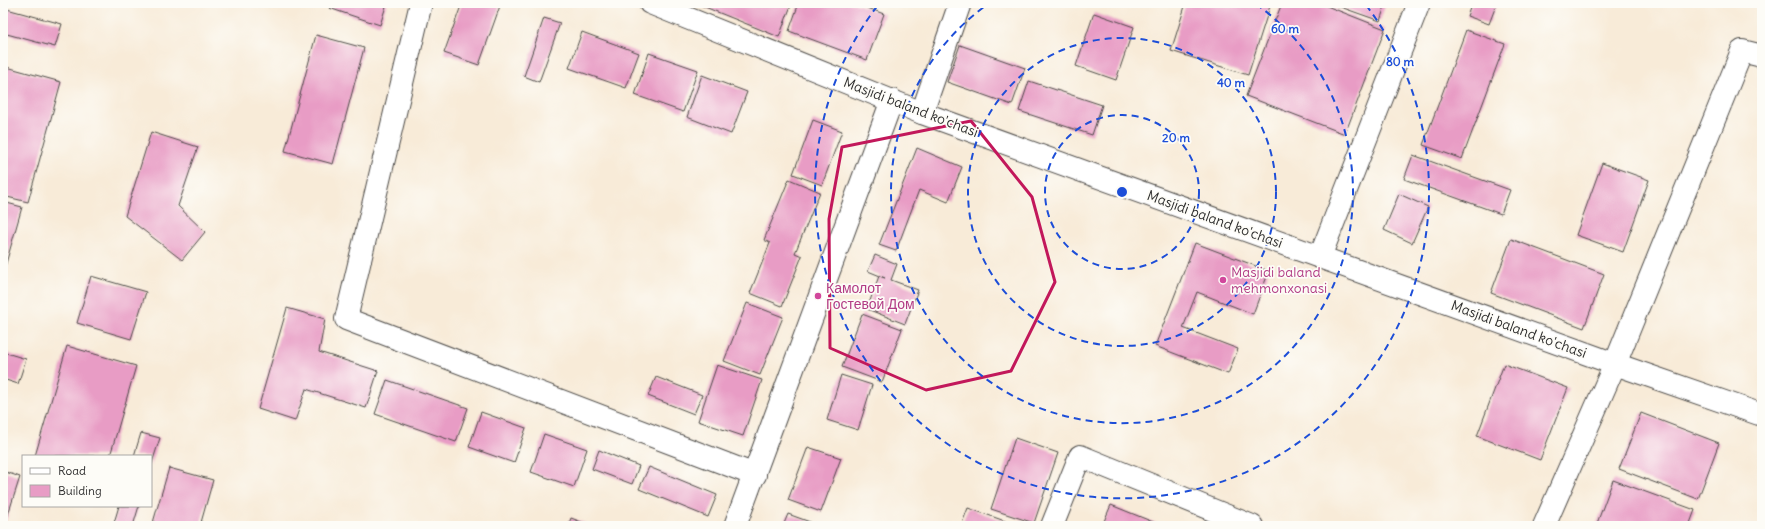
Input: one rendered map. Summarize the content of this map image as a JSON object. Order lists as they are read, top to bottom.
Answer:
{
  "streets": {
    "street": ["Masjidi baland ko'chasi"]
  },
  "places": ["Masjidi baland mehmonxonasi", "Камолот Гостевой Дом"],
  "legend": ["Road", "Building"],
  "rings": [
    "60 m",
    "80 m",
    "40 m",
    "20 m"
  ]
}
